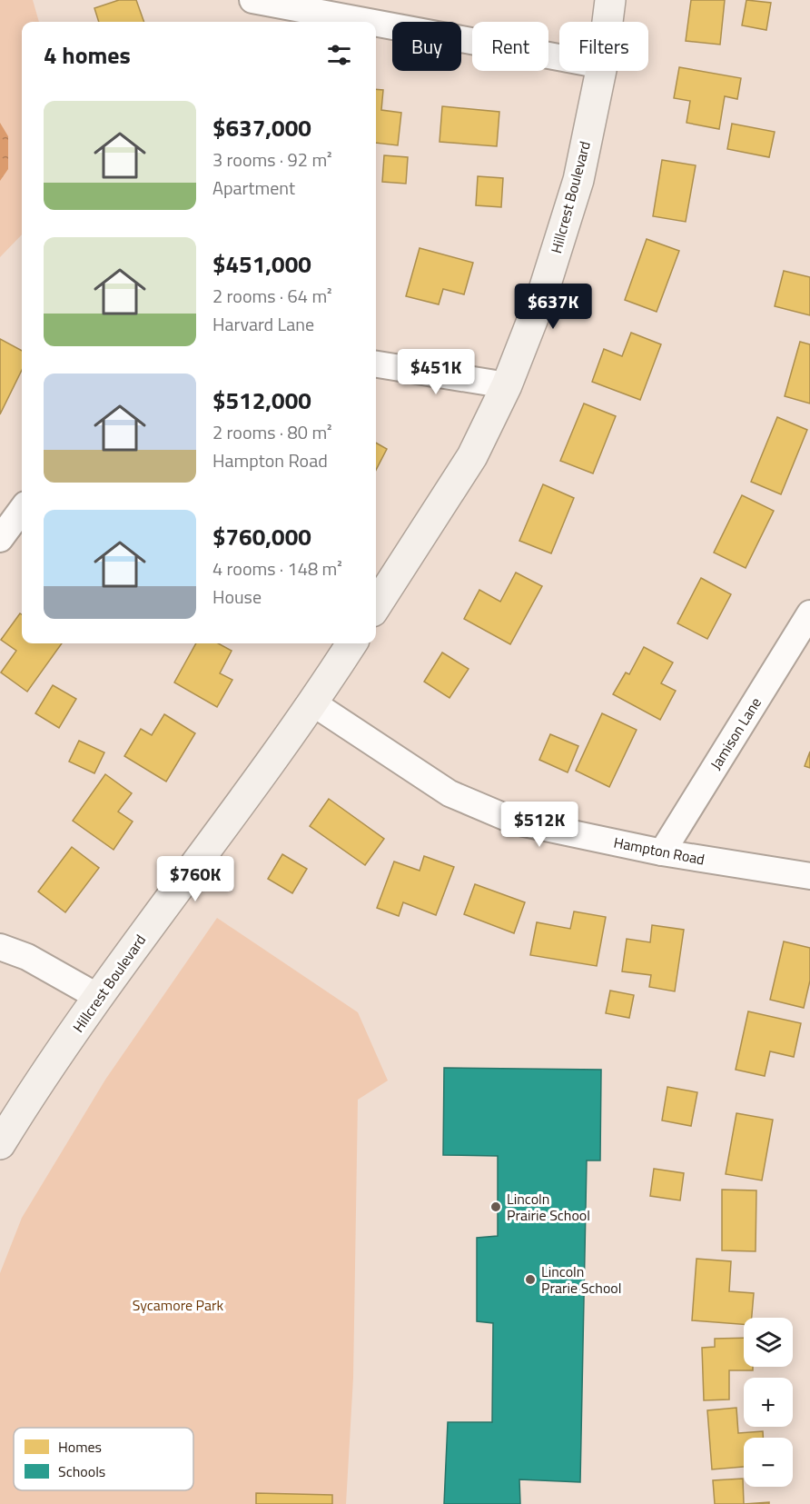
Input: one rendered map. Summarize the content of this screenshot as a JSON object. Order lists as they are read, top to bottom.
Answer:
{
  "streets": {
    "street": ["Hillcrest Boulevard", "Jamison Lane", "Hampton Road"]
  },
  "crossings": [
    ["Hillcrest Boulevard", "Hampton Road"],
    ["Jamison Lane", "Hampton Road"]
  ],
  "parks": ["Sycamore Park"],
  "places": ["Lincoln Prairie School", "Lincoln Prarie School"],
  "legend": ["Homes", "Schools"],
  "page": {
    "chip": ["Buy", "Rent", "Filters"],
    "heading": "4 homes",
    "list": [
      {
        "name": "$637,000",
        "note": "3 rooms · 92 m² · Apartment"
      },
      {
        "name": "$451,000",
        "note": "2 rooms · 64 m² · Harvard Lane"
      },
      {
        "name": "$512,000",
        "note": "2 rooms · 80 m² · Hampton Road"
      },
      {
        "name": "$760,000",
        "note": "4 rooms · 148 m² · House"
      }
    ],
    "price": [
      "$637K",
      "$451K",
      "$512K",
      "$760K"
    ],
    "map_buttons": ["+", "−"]
  }
}
